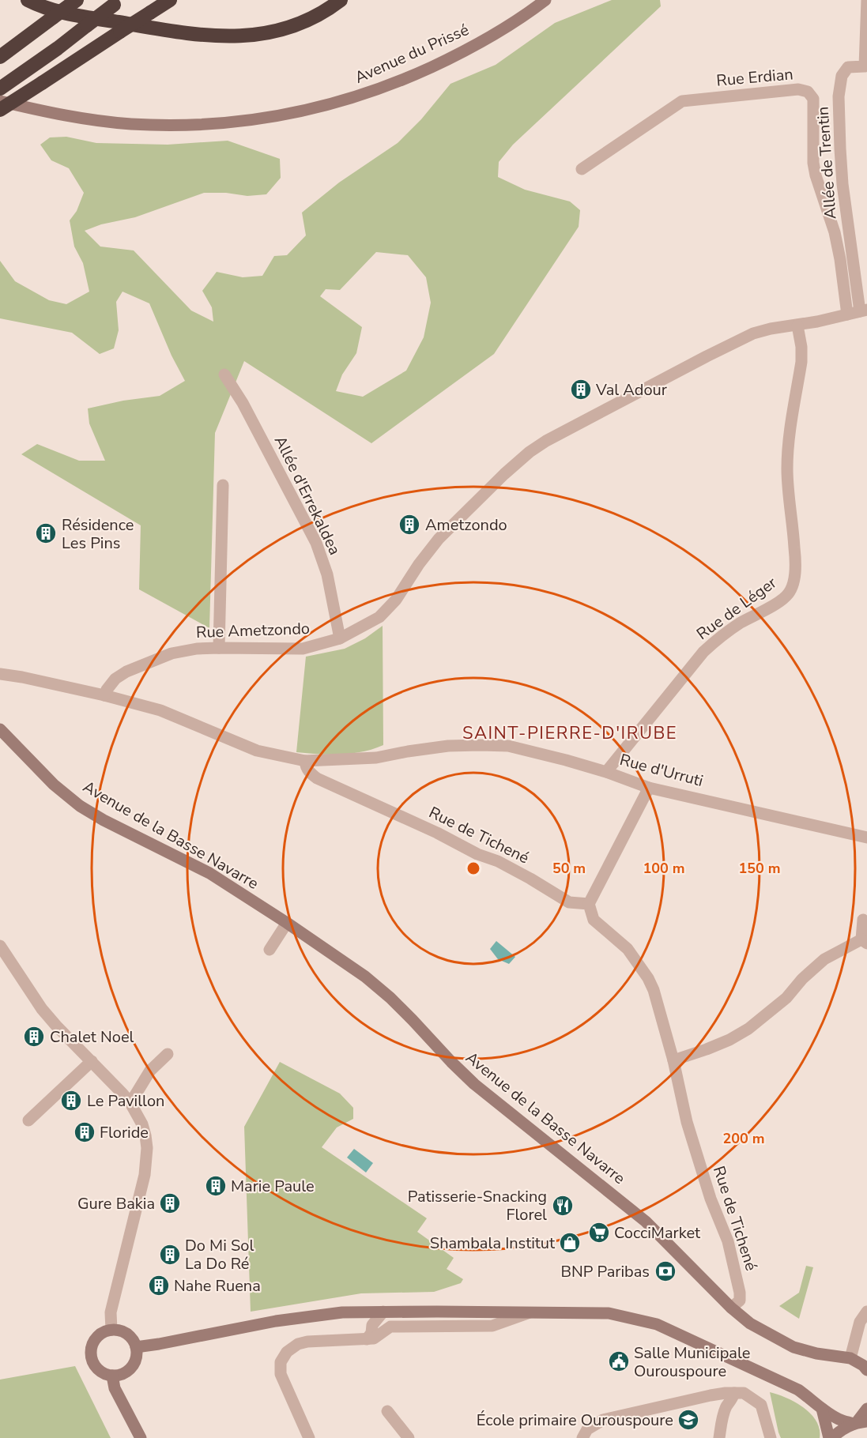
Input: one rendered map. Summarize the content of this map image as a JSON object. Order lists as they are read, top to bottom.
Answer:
{
  "streets": {
    "street": [
      "Avenue du Prissé",
      "Rue Erdian",
      "Allée de Trentin",
      "Allée d'Errekaldea",
      "Rue de Léger",
      "Rue Ametzondo",
      "Rue d'Urruti",
      "Avenue de la Basse Navarre",
      "Rue de Tichené"
    ]
  },
  "crossings": [
    ["Rue Erdian", "Rue Ametzondo"],
    ["Allée de Trentin", "Rue Ametzondo"],
    ["Allée d'Errekaldea", "Rue Ametzondo"],
    ["Rue de Léger", "Rue Ametzondo"],
    ["Rue de Léger", "Rue d'Urruti"],
    ["Rue d'Urruti", "Rue de Tichené"],
    ["Avenue de la Basse Navarre", "Rue de Tichené"]
  ],
  "districts": ["SAINT-PIERRE-D'IRUBE"],
  "places": {
    "building": [
      "Val Adour",
      "Ametzondo",
      "Résidence Les Pins",
      "Chalet Noel",
      "Le Pavillon",
      "Floride",
      "Marie Paule",
      "Gure Bakia",
      "Do Mi Sol La Do Ré",
      "Nahe Ruena"
    ],
    "restaurant": ["Patisserie-Snacking Florel"],
    "supermarket": ["CocciMarket"],
    "shop": ["Shambala Institut"],
    "bank": ["BNP Paribas"],
    "public building": ["Salle Municipale Ourouspoure"],
    "school or university": ["École primaire Ourouspoure"]
  },
  "rings": [
    "50 m",
    "100 m",
    "150 m",
    "200 m"
  ]
}
